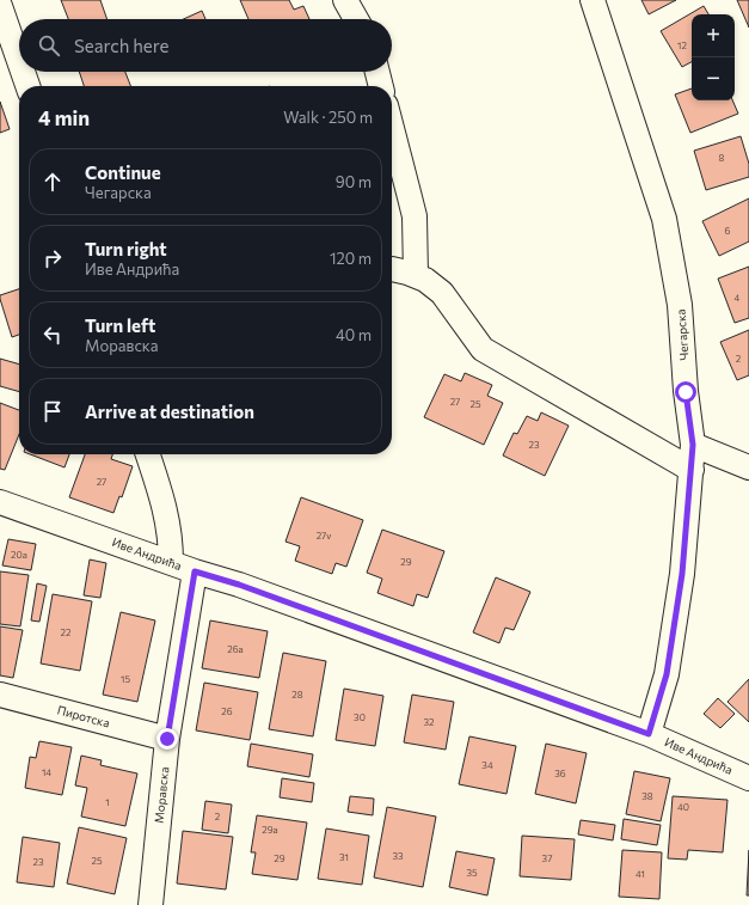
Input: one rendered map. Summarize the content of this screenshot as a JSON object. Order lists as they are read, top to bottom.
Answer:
{
  "streets": {
    "street": [
      "Чегарска",
      "Иве Андрића",
      "Пиротска",
      "Моравска"
    ]
  },
  "crossings": [
    ["Чегарска", "Иве Андрића"],
    ["Иве Андрића", "Моравска"],
    ["Пиротска", "Моравска"]
  ],
  "house_numbers": [
    "12",
    "8",
    "6",
    "4",
    "2",
    "27",
    "25",
    "23",
    "27",
    "27v",
    "20a",
    "29",
    "22",
    "26a",
    "15",
    "28",
    "26",
    "30",
    "32",
    "34",
    "14",
    "36",
    "38",
    "1",
    "40",
    "2",
    "29a",
    "33",
    "31",
    "29",
    "37",
    "25",
    "23",
    "35",
    "41"
  ],
  "page": {
    "map_buttons": ["+", "−"],
    "search": "Search here",
    "heading": ["4 min", "Walk · 250 m"],
    "list": [
      ["Continue", "Чегарска", "90 m"],
      ["Turn right", "Иве Андрића", "120 m"],
      ["Turn left", "Моравска", "40 m"],
      "Arrive at destination"
    ]
  }
}
